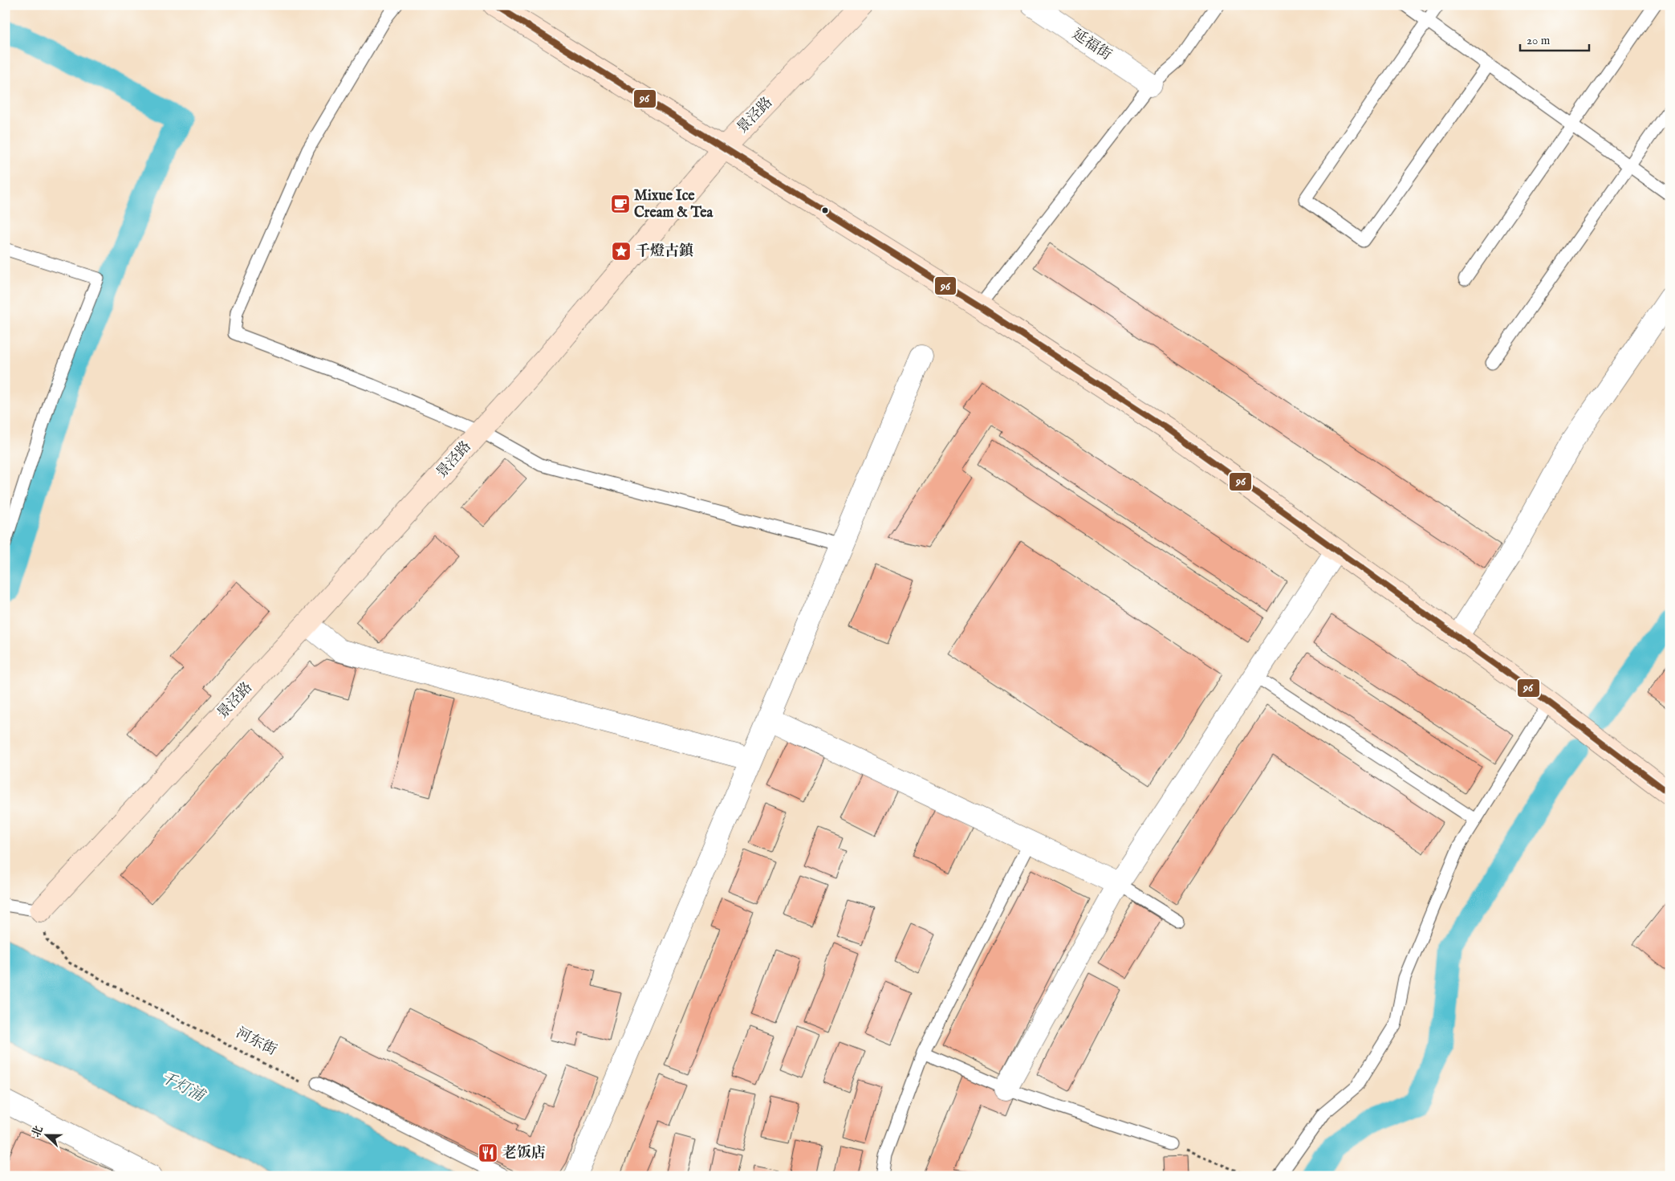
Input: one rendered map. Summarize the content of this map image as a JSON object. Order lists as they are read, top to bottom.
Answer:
{
  "streets": {
    "street": ["延福街", "景泾路"],
    "path": ["河东街"]
  },
  "crossings": [
    ["景泾路", "河东街"]
  ],
  "water": ["千灯浦"],
  "places": {
    "cafe": ["Mixue Ice Cream & Tea"],
    "place": ["千燈古鎮"],
    "restaurant": ["老饭店"]
  },
  "lines": ["transit line 96"],
  "scale_bar": "20 m",
  "north": "left"
}
